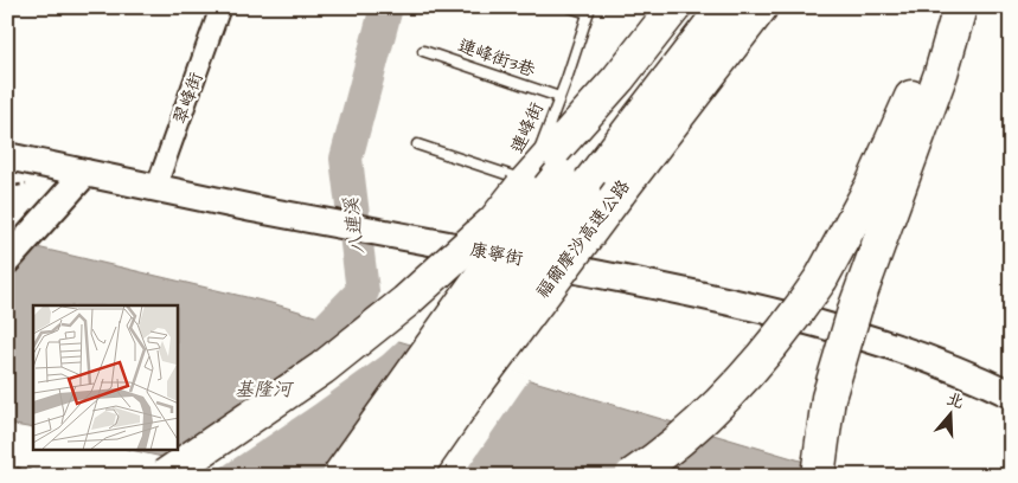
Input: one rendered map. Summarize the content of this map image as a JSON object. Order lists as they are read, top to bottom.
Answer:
{
  "streets": {
    "highway": ["福爾摩沙高速公路"],
    "street": ["翠峰街", "康寧街"],
    "lane": ["連峰街3巷", "連峰街"]
  },
  "crossings": [
    ["連峰街3巷", "連峰街"],
    ["翠峰街", "康寧街"],
    ["連峰街", "康寧街"]
  ],
  "water": ["八連溪", "基隆河"],
  "north": "top"
}
